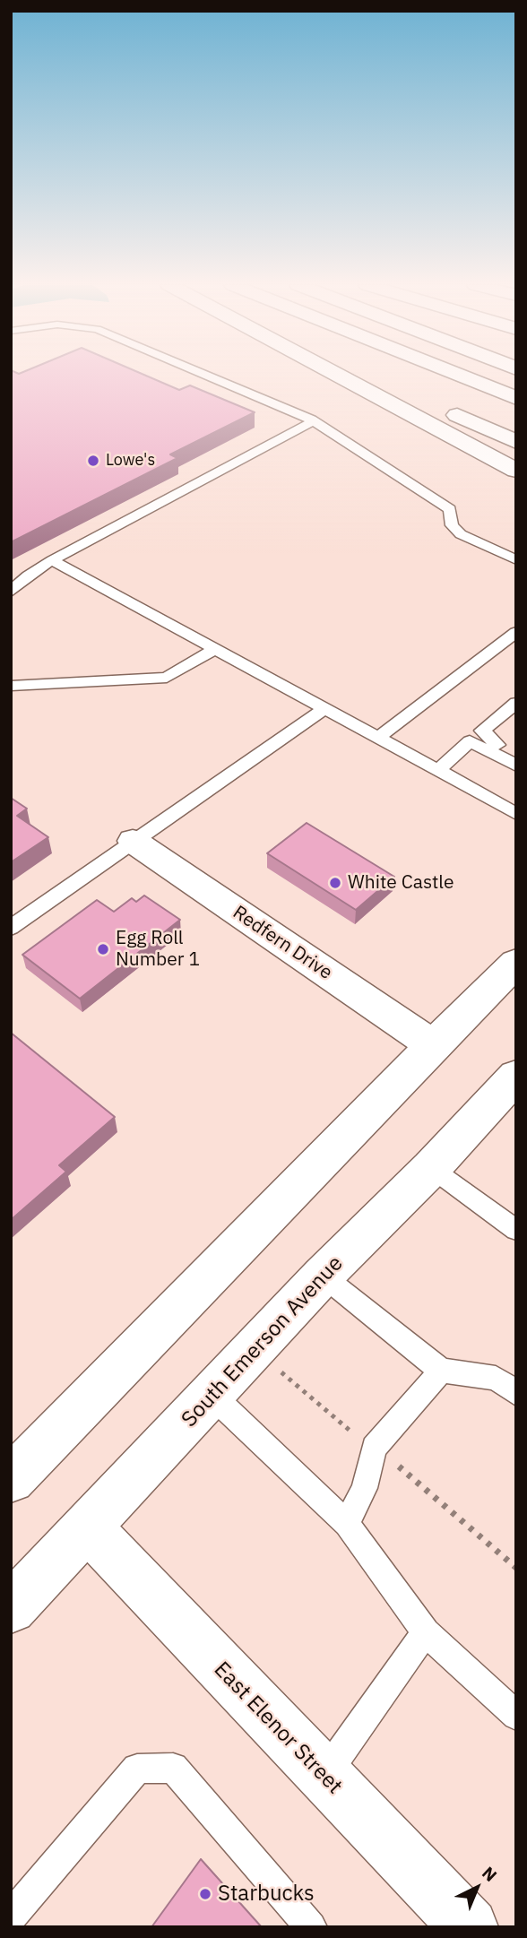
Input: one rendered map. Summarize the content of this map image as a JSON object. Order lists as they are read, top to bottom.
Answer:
{
  "streets": {
    "main road": ["Redfern Drive", "South Emerson Avenue", "East Elenor Street"]
  },
  "crossings": [
    ["South Emerson Avenue", "East Elenor Street"]
  ],
  "places": [
    "Lowe's",
    "White Castle",
    "Egg Roll Number 1",
    "Starbucks"
  ],
  "north": "top right"
}
